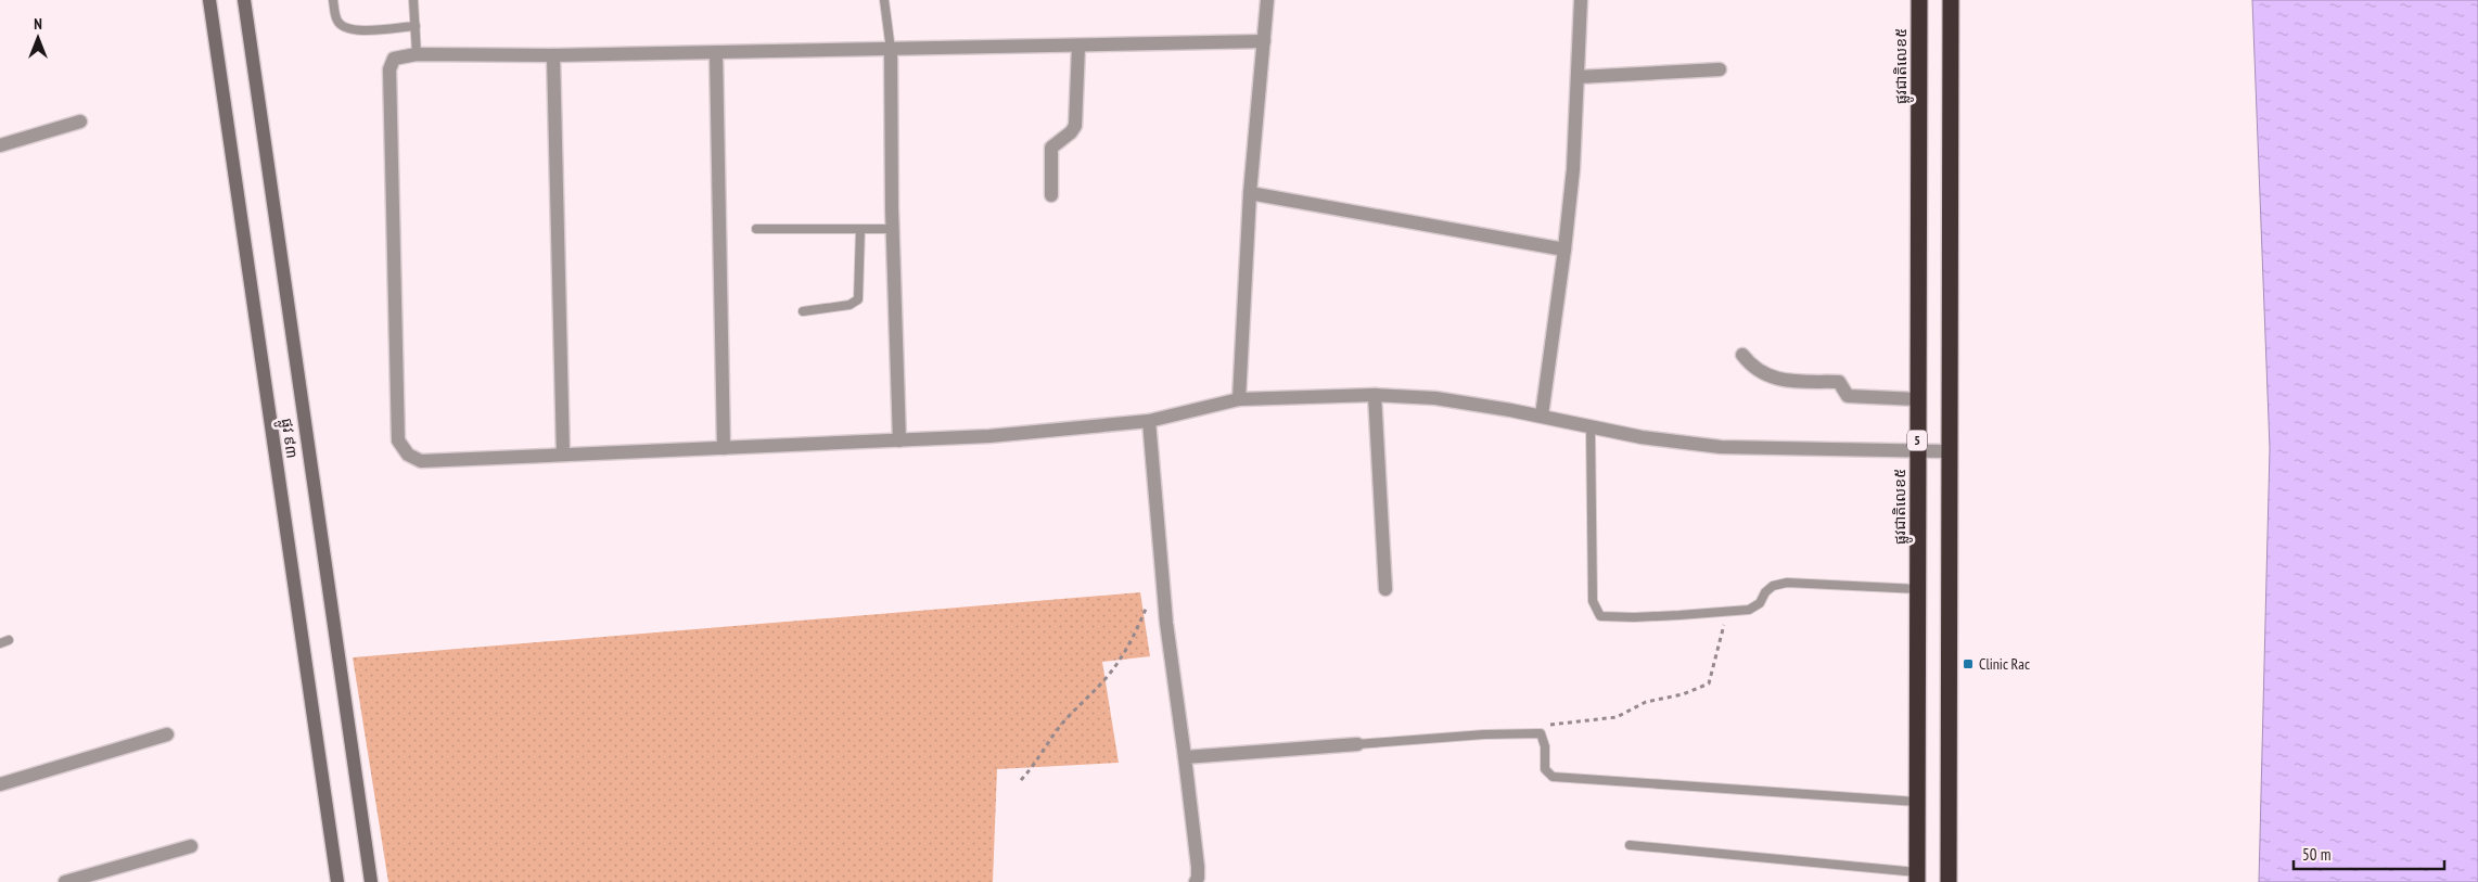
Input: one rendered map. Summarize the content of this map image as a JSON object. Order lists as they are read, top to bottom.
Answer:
{
  "streets": {
    "highway": ["ផ្លូវជាតិលេខ៥", "5"],
    "street": ["ផ្លូវ ៩៣"]
  },
  "places": {
    "transit": ["Clinic Rac"]
  },
  "scale_bar": "50 m",
  "north": "top"
}
